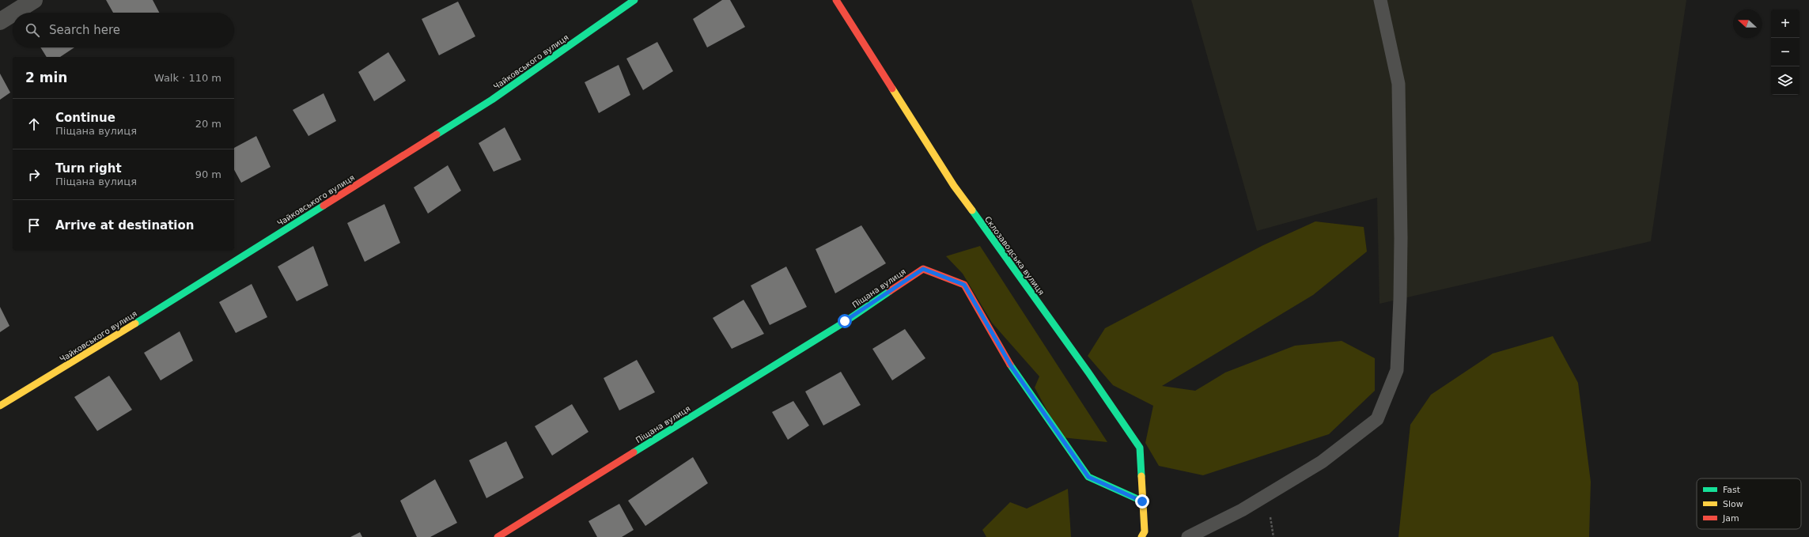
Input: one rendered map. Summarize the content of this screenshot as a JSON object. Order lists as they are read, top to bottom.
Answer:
{
  "streets": {
    "street": ["Чайковського вулиця", "Склозаводська вулиця", "Піщана вулиця"]
  },
  "crossings": [
    ["Склозаводська вулиця", "Піщана вулиця"]
  ],
  "legend": ["Fast", "Slow", "Jam"],
  "north": "left",
  "page": {
    "map_buttons": ["+", "−"],
    "search": "Search here",
    "heading": ["2 min", "Walk · 110 m"],
    "list": [
      ["Continue", "Піщана вулиця", "20 m"],
      ["Turn right", "Піщана вулиця", "90 m"],
      "Arrive at destination"
    ]
  }
}
